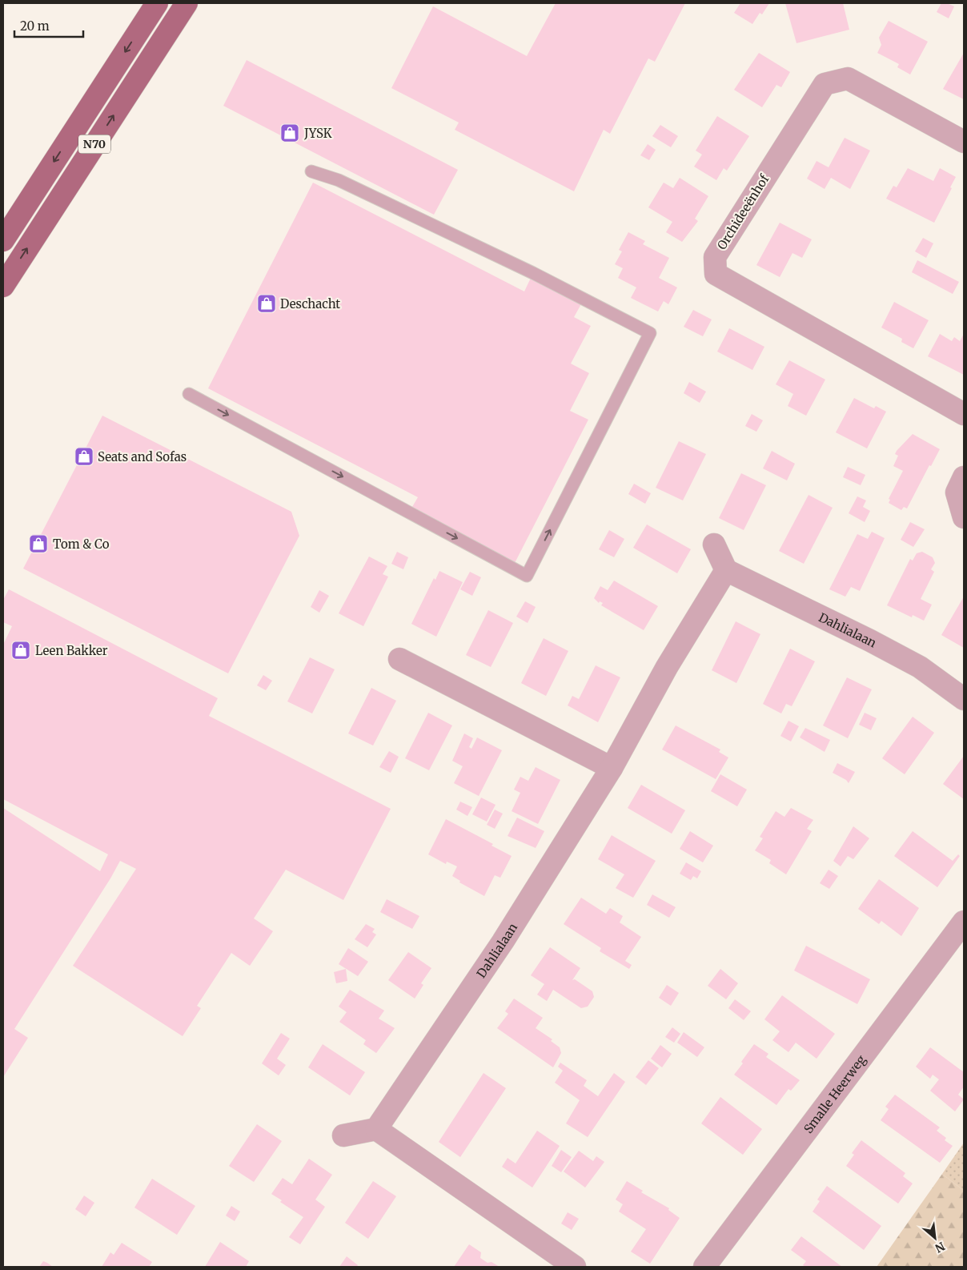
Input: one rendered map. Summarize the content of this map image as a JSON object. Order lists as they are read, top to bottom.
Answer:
{
  "streets": {
    "main road": ["N70"],
    "street": ["Orchideeënhof", "Dahlialaan", "Smalle Heerweg"]
  },
  "places": {
    "shop": [
      "JYSK",
      "Deschacht",
      "Seats and Sofas",
      "Tom & Co",
      "Leen Bakker"
    ]
  },
  "scale_bar": "20 m",
  "north": "bottom right"
}
